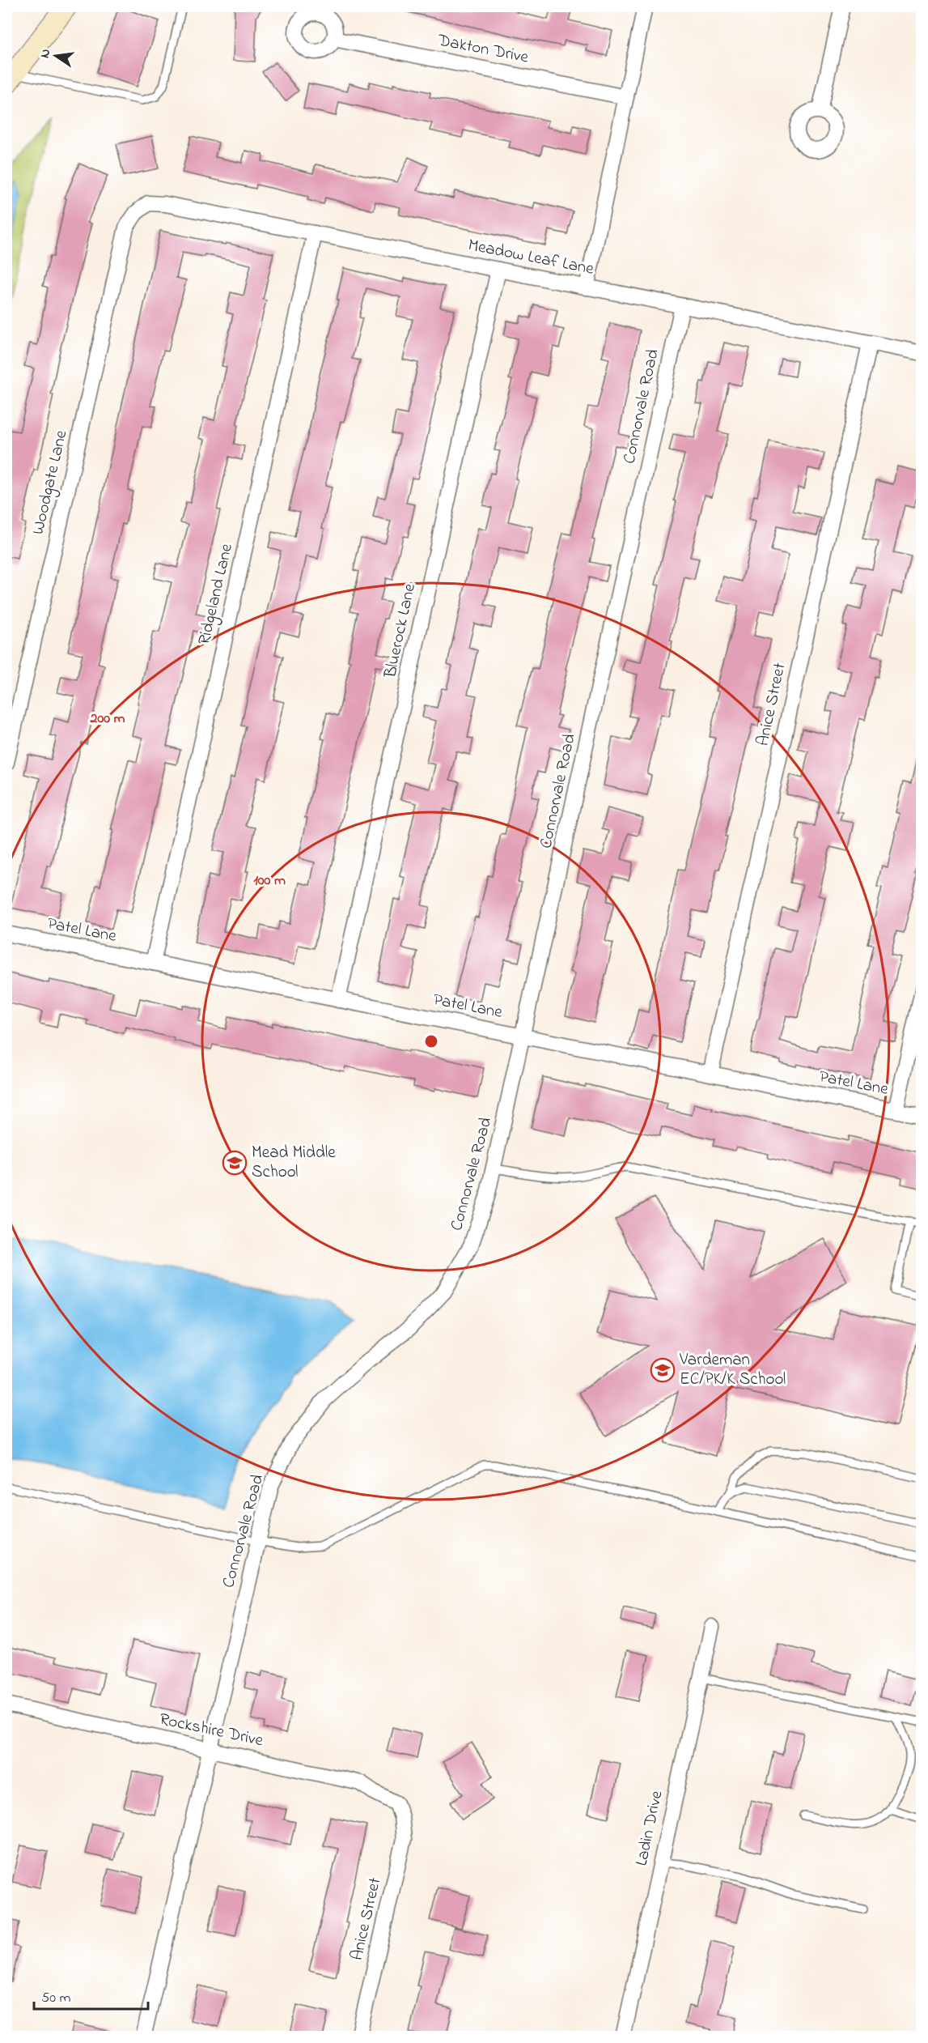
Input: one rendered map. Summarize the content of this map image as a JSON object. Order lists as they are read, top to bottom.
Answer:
{
  "streets": {
    "street": [
      "Dakton Drive",
      "Meadow Leaf Lane",
      "Connorvale Road",
      "Woodgate Lane",
      "Ridgeland Lane",
      "Bluerock Lane",
      "Anice Street",
      "Patel Lane",
      "Rockshire Drive",
      "Ladin Drive"
    ]
  },
  "crossings": [
    ["Meadow Leaf Lane", "Connorvale Road"],
    ["Meadow Leaf Lane", "Woodgate Lane"],
    ["Meadow Leaf Lane", "Ridgeland Lane"],
    ["Meadow Leaf Lane", "Bluerock Lane"],
    ["Meadow Leaf Lane", "Anice Street"],
    ["Connorvale Road", "Patel Lane"],
    ["Connorvale Road", "Rockshire Drive"],
    ["Ridgeland Lane", "Patel Lane"],
    ["Bluerock Lane", "Patel Lane"],
    ["Anice Street", "Patel Lane"],
    ["Anice Street", "Rockshire Drive"]
  ],
  "places": {
    "school or university": ["Mead Middle School", "Vardeman EC/PK/K School"]
  },
  "scale_bar": "50 m",
  "north": "left",
  "rings": ["200 m", "100 m"]
}
